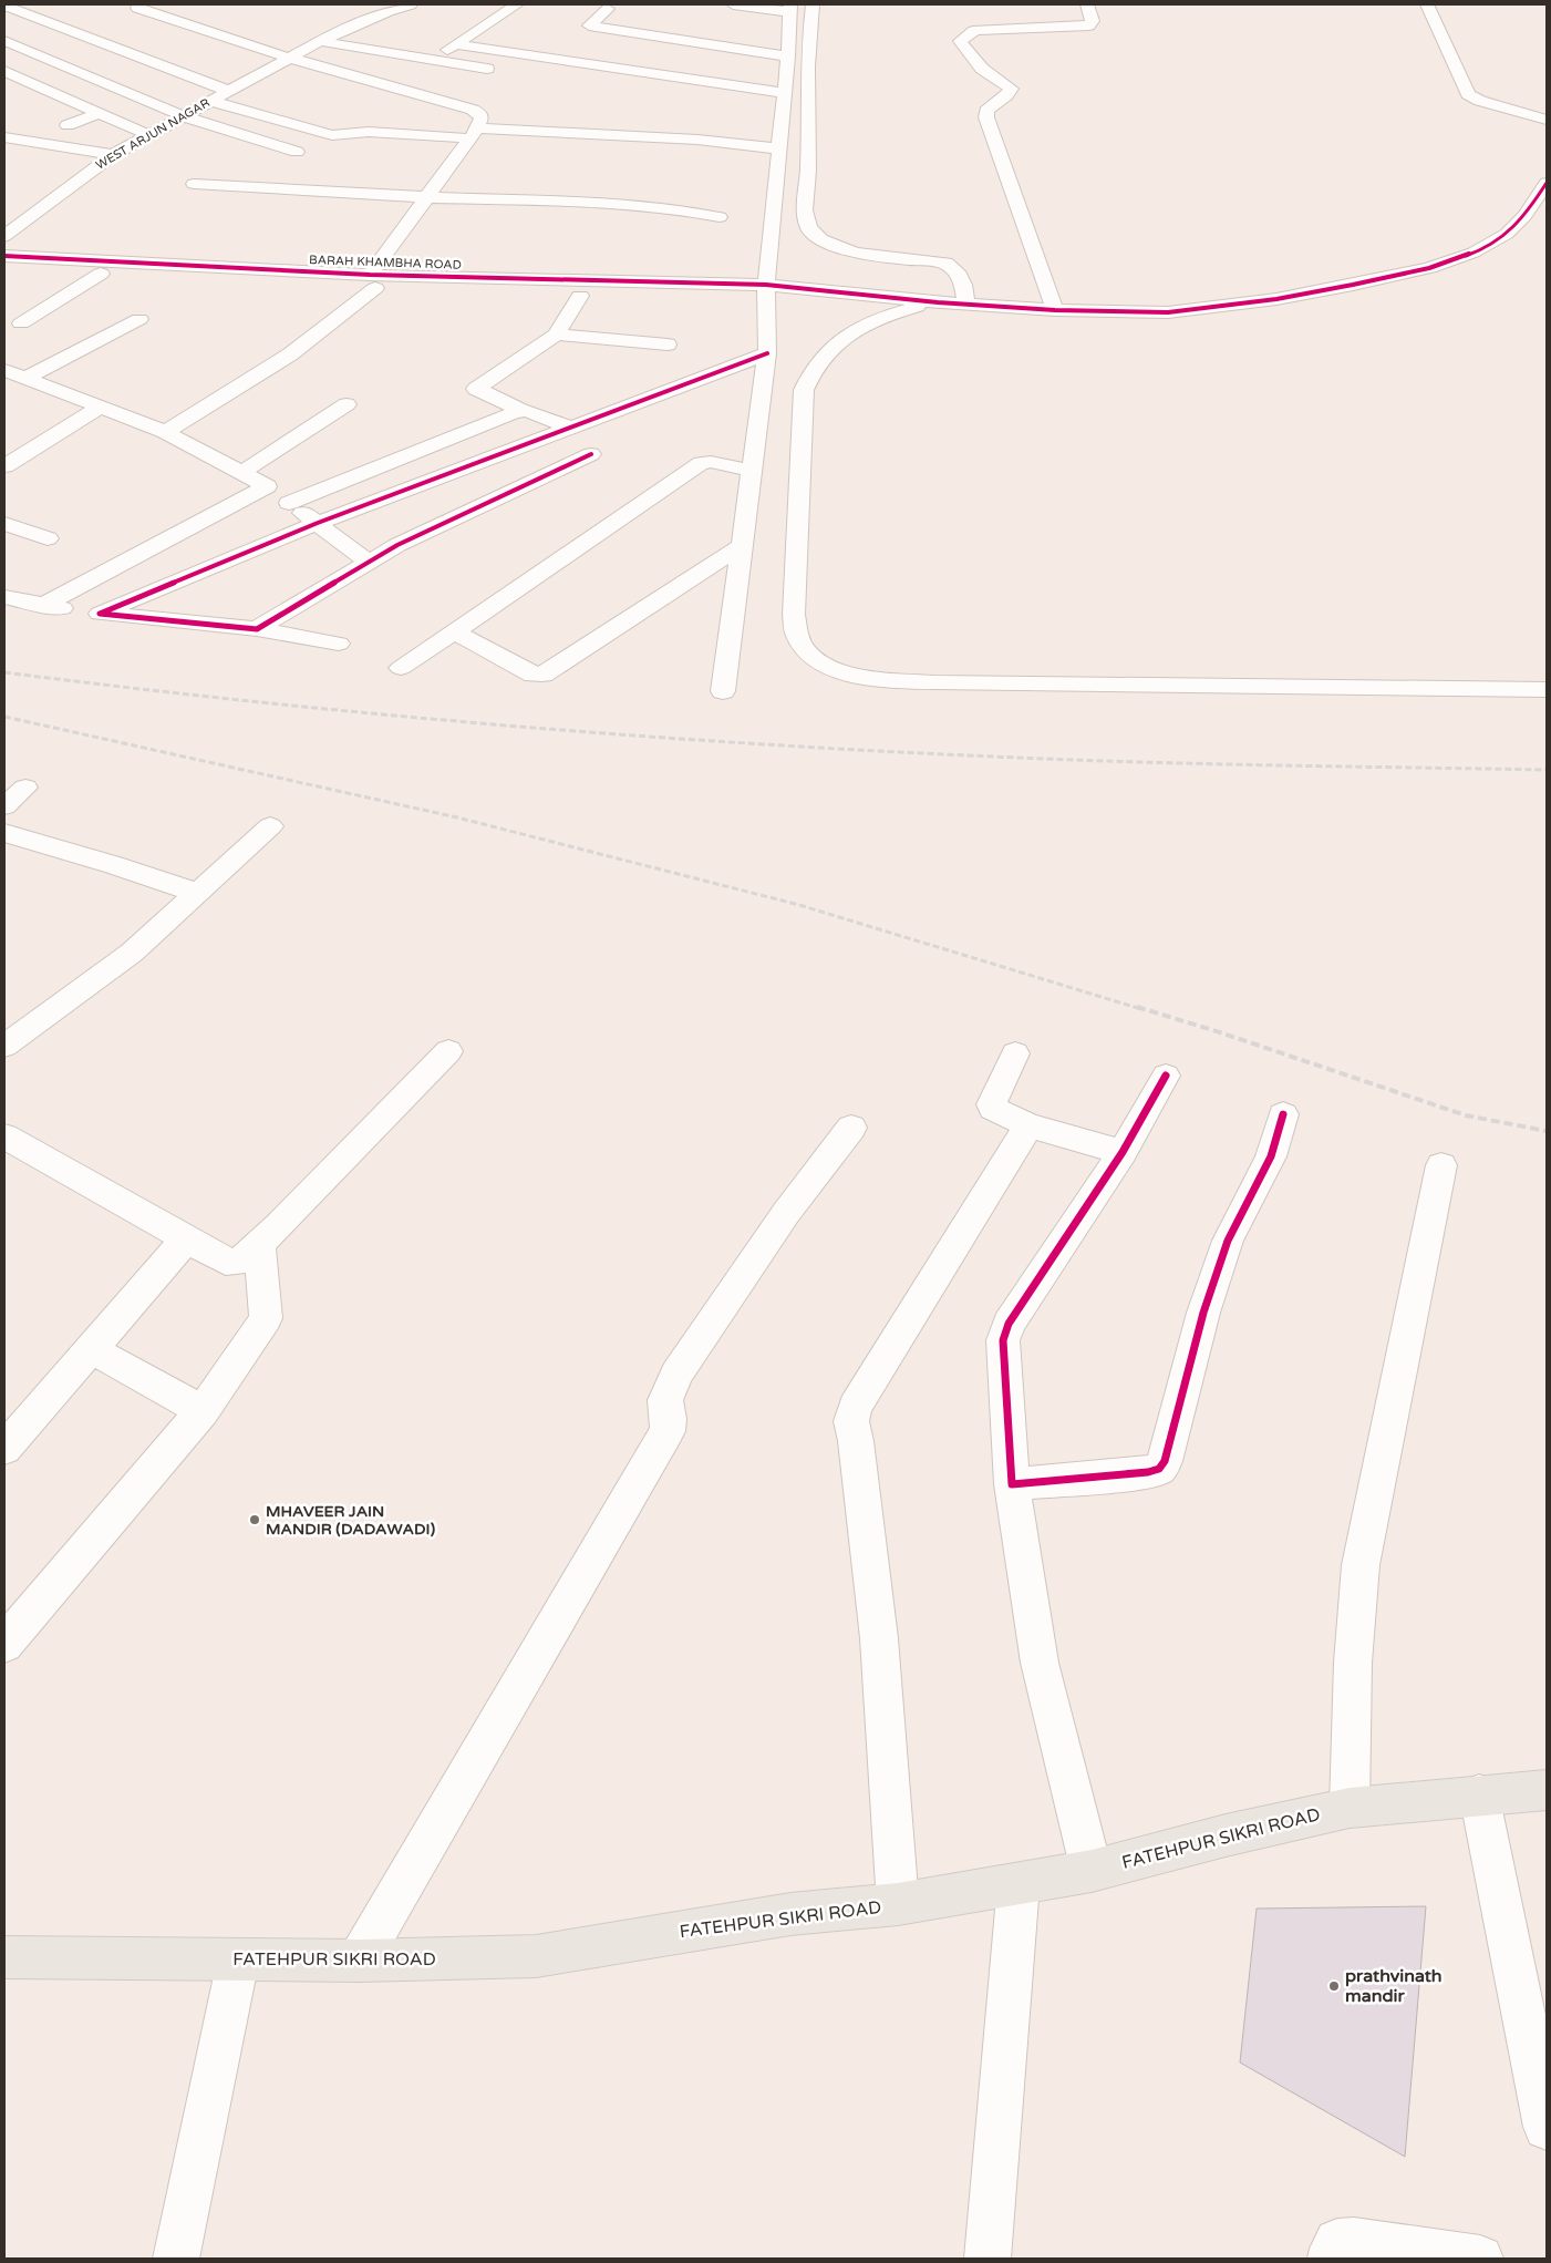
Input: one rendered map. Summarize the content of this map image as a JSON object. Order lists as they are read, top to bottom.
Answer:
{
  "streets": {
    "main road": ["FATEHPUR SIKRI ROAD"],
    "street": ["WEST ARJUN NAGAR", "BARAH KHAMBHA ROAD"]
  },
  "places": ["MHAVEER JAIN MANDIR (DADAWADI)", "prathvinath mandir"]
}
